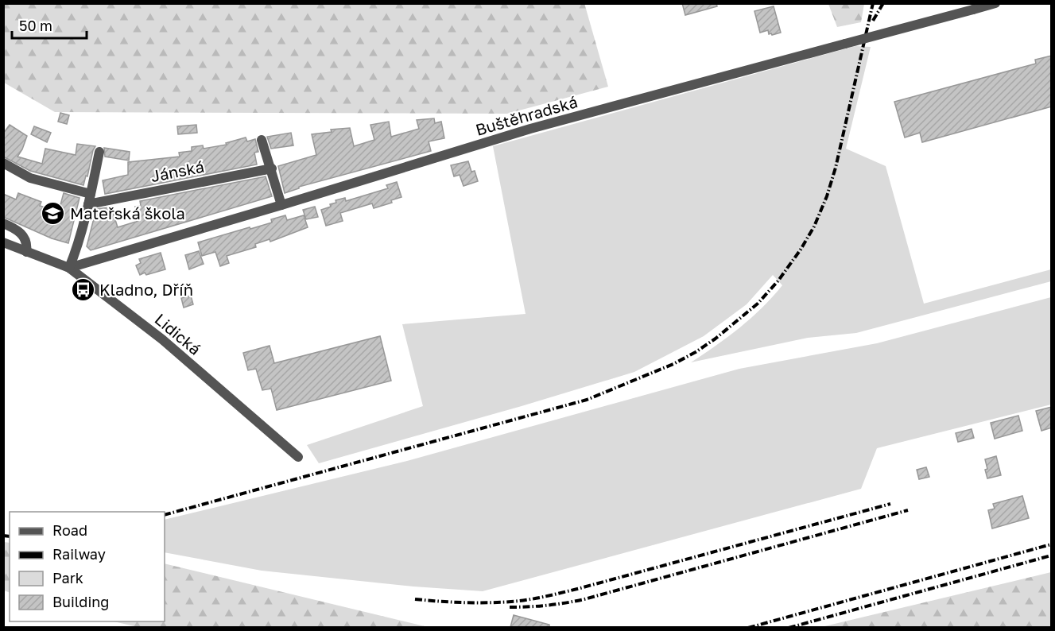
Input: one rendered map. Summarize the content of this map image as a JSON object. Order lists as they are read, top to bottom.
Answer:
{
  "streets": {
    "street": ["Buštěhradská", "Jánská", "Lidická"]
  },
  "crossings": [
    ["Buštěhradská", "Lidická"]
  ],
  "places": {
    "school or university": ["Mateřská škola"],
    "bus stop": ["Kladno, Dříň"]
  },
  "legend": [
    "Road",
    "Railway",
    "Park",
    "Building"
  ],
  "scale_bar": "50 m"
}
